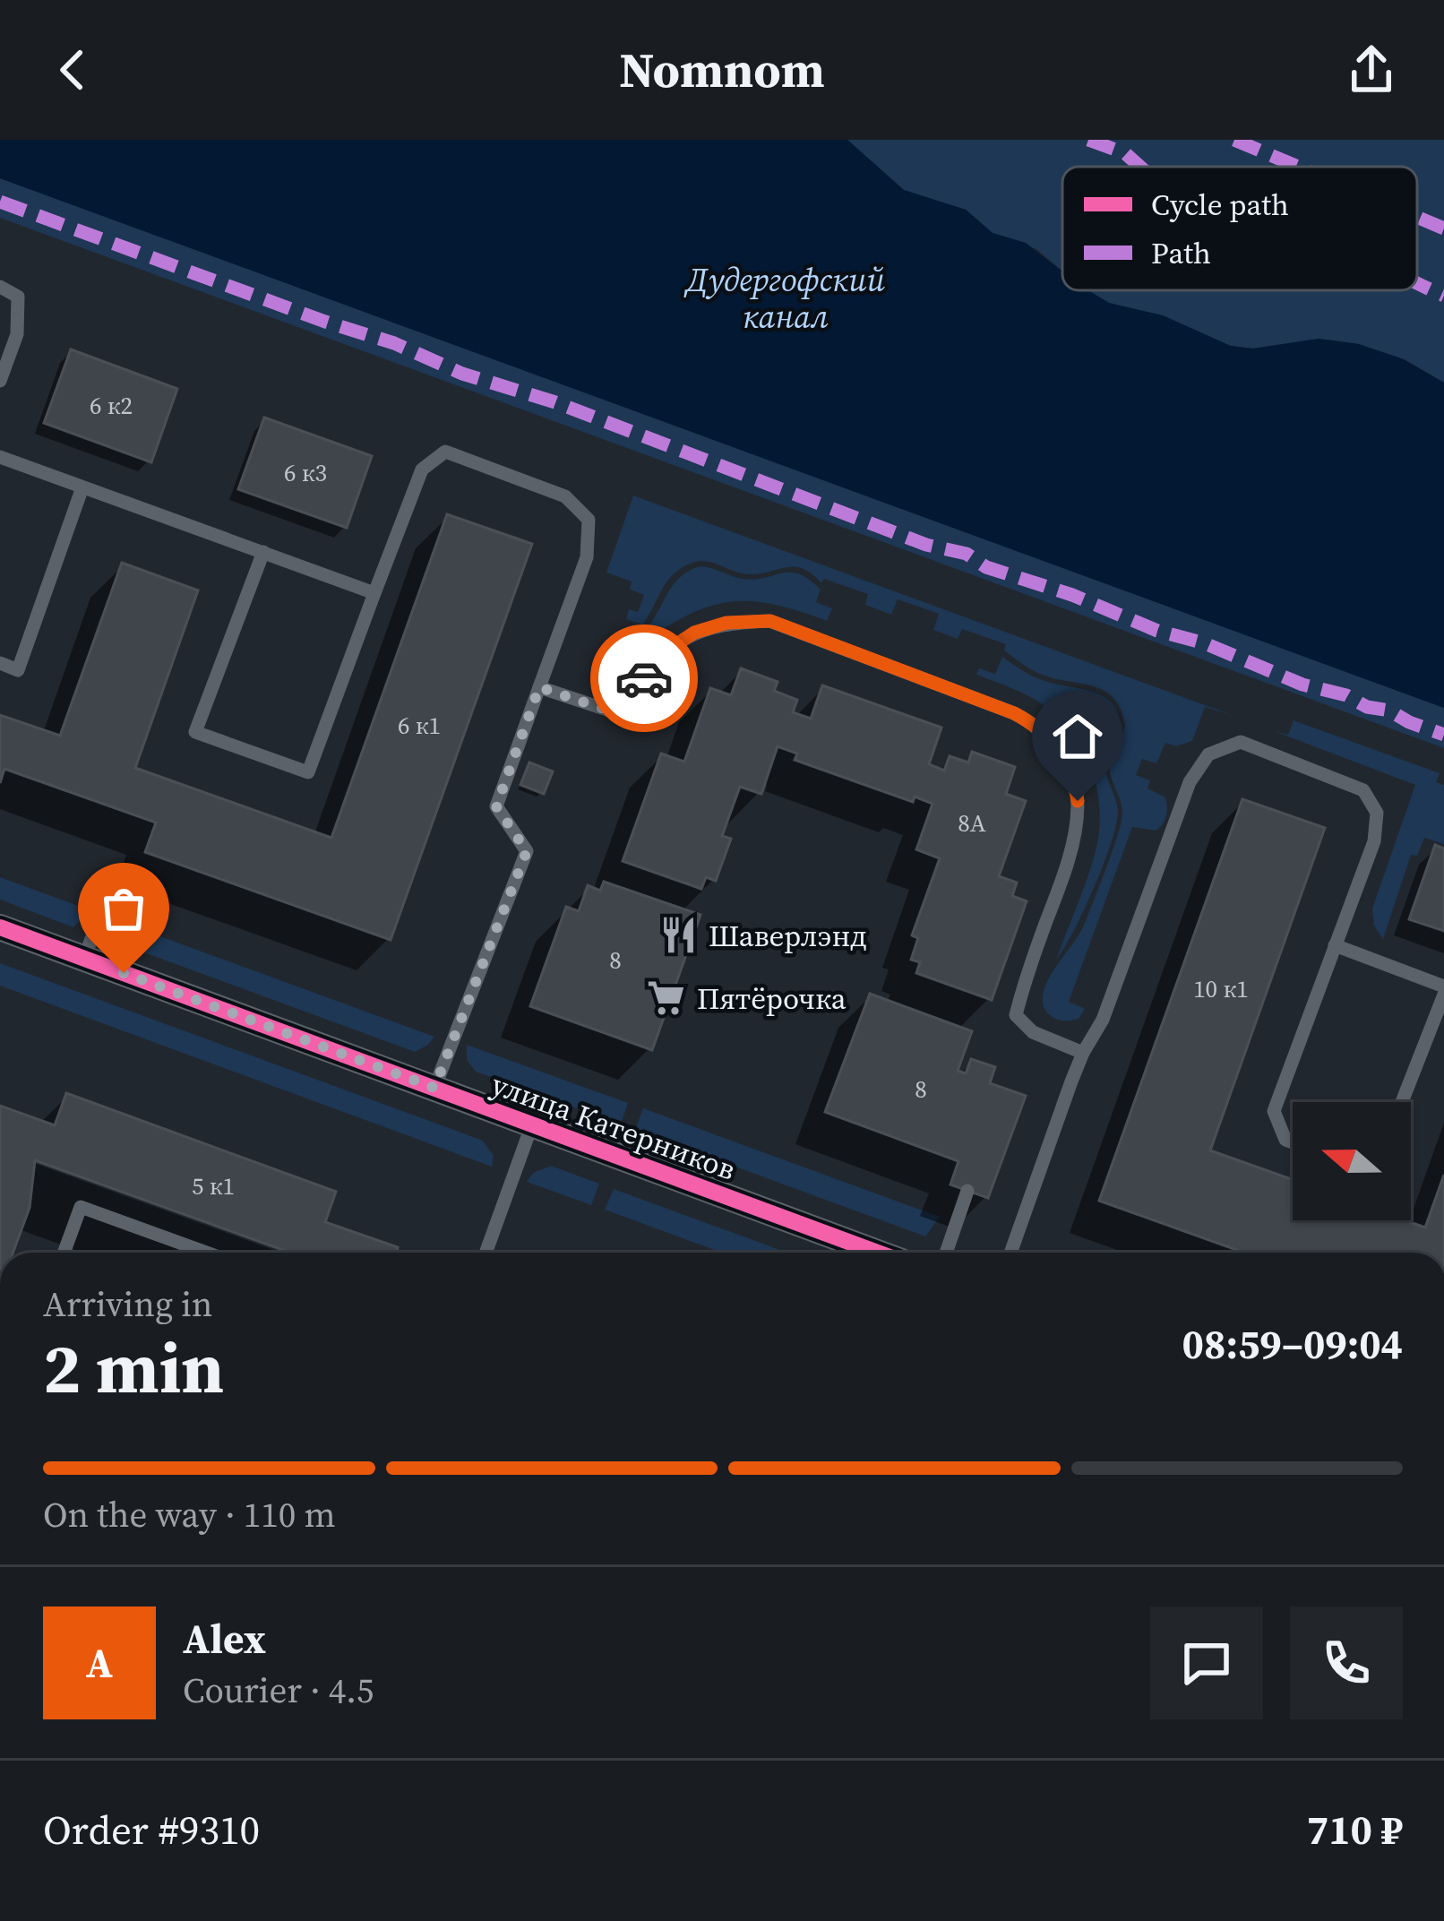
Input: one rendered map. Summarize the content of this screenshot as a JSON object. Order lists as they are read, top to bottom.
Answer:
{
  "streets": {
    "street": ["улица Катерников"]
  },
  "water": ["Дудергофский канал"],
  "places": {
    "restaurant": ["Шаверлэнд"],
    "supermarket": ["Пятёрочка"]
  },
  "house_numbers": [
    "6 к2",
    "6 к3",
    "6 к1",
    "8А",
    "8",
    "10 к1",
    "8",
    "5 к1"
  ],
  "legend": ["Cycle path", "Path"],
  "north": "left",
  "page": {
    "header": "Nomnom",
    "heading": ["2 min", "Arriving in", "08:59–09:04"],
    "panel": [
      "Alex",
      "Courier · 4.5",
      "Order #9310",
      "710 ₽"
    ],
    "bar": "On the way · 110 m",
    "round": "A"
  }
}
